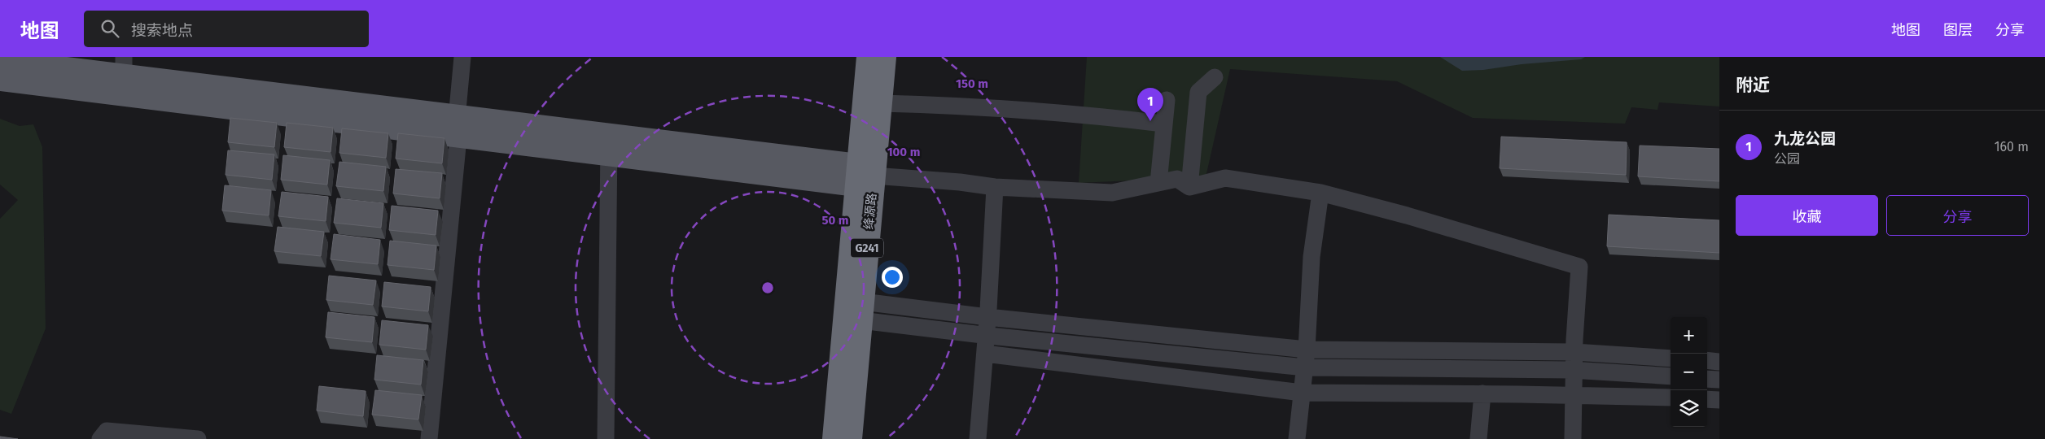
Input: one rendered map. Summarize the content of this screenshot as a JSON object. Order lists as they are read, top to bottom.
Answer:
{
  "streets": {
    "highway": ["绛源路", "G241"]
  },
  "page": {
    "header": "地图",
    "search": "搜索地点",
    "nav": ["地图", "图层", "分享"],
    "heading": "附近",
    "pins": "1",
    "list": [
      {
        "mark": "1",
        "name": "九龙公园",
        "note": "公园",
        "value": "160 m"
      }
    ],
    "buttons": ["收藏", "分享"],
    "map_buttons": ["+", "−"]
  },
  "rings": ["150 m", "100 m", "50 m"]
}
